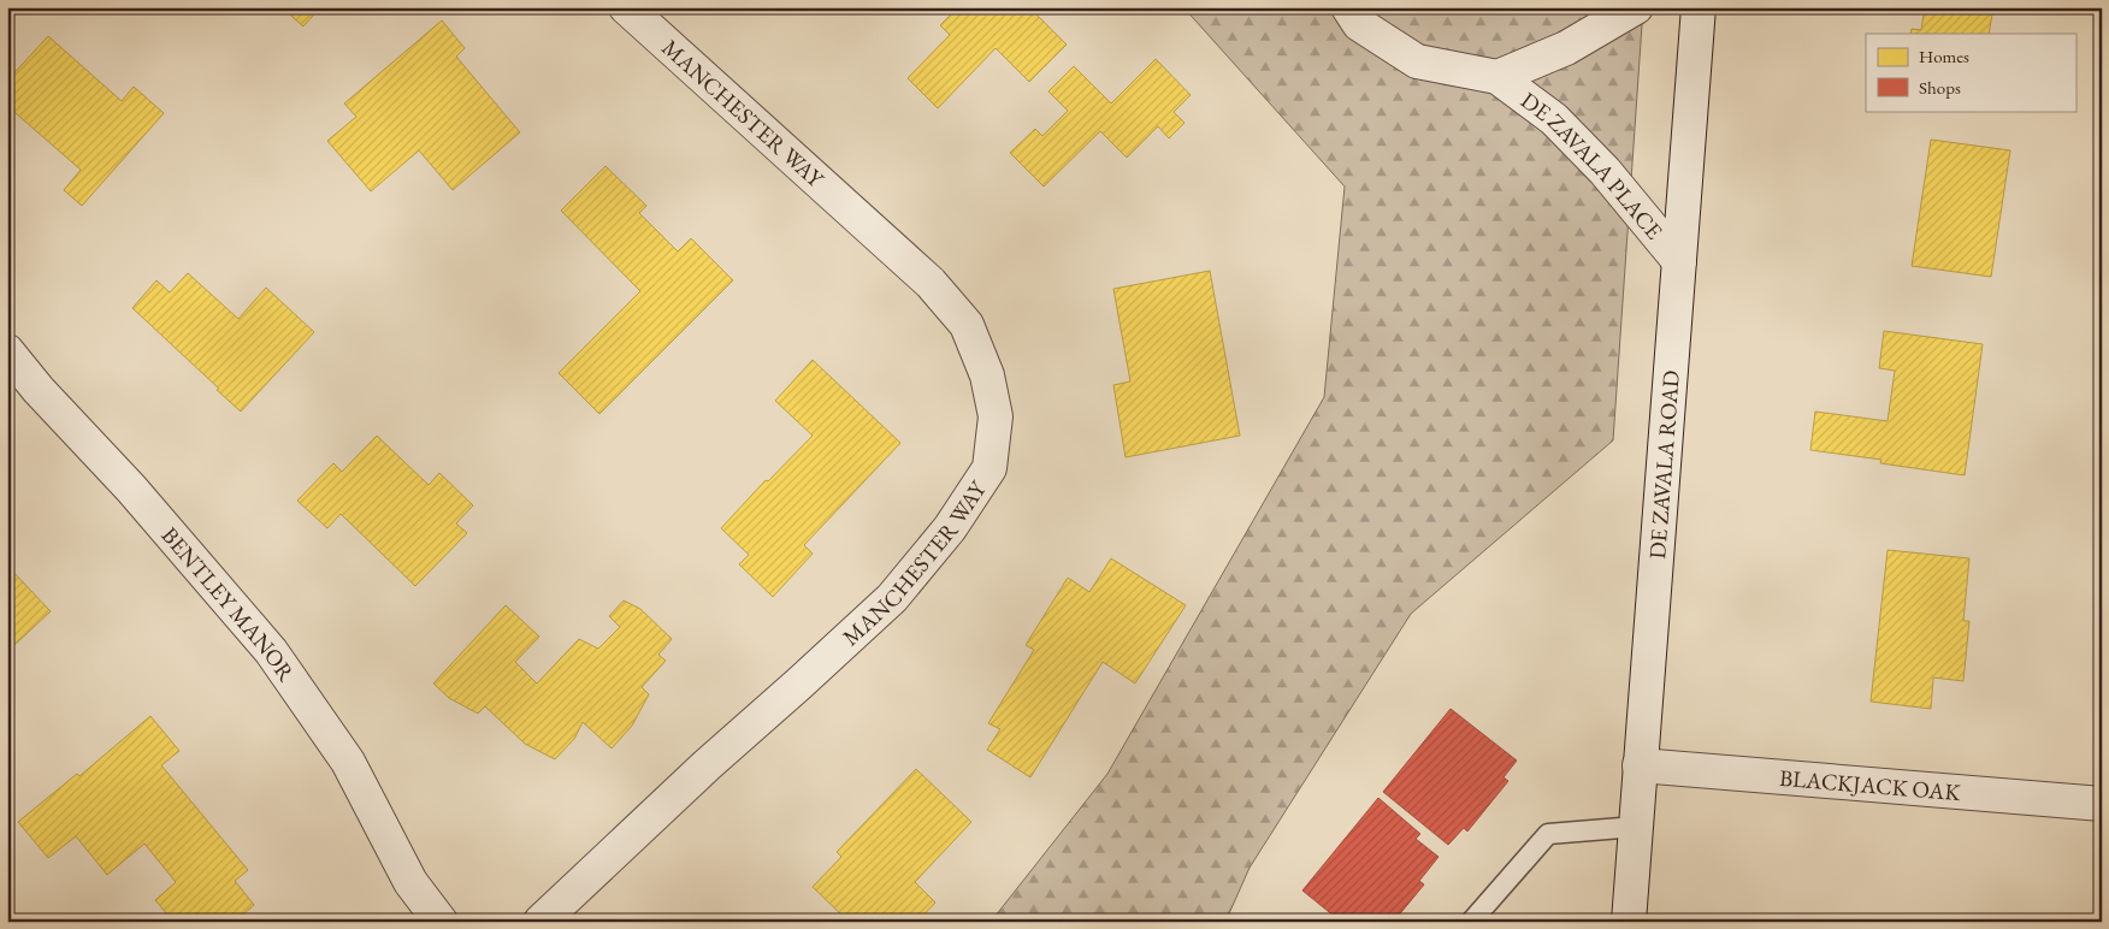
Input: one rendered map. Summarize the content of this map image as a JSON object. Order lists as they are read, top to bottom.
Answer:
{
  "streets": {
    "street": [
      "MANCHESTER WAY",
      "DE ZAVALA PLACE",
      "DE ZAVALA ROAD",
      "BENTLEY MANOR",
      "BLACKJACK OAK"
    ]
  },
  "crossings": [
    ["DE ZAVALA PLACE", "DE ZAVALA ROAD"],
    ["DE ZAVALA ROAD", "BLACKJACK OAK"]
  ],
  "legend": ["Homes", "Shops"]
}
